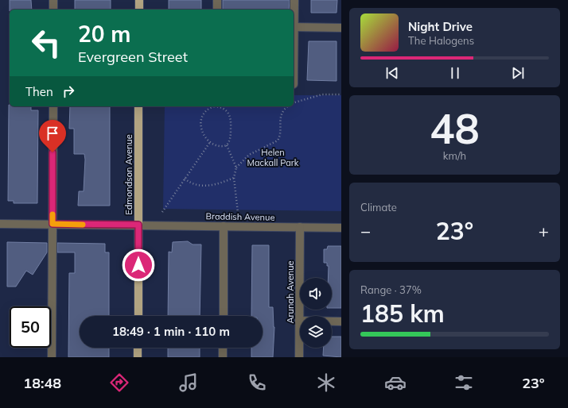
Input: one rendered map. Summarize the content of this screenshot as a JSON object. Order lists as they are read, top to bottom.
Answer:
{
  "streets": {
    "main road": ["Edmondson Avenue"],
    "street": ["Braddish Avenue", "Arunah Avenue"]
  },
  "crossings": [
    ["Edmondson Avenue", "Braddish Avenue"],
    ["Braddish Avenue", "Arunah Avenue"]
  ],
  "parks": ["Helen Mackall Park"],
  "page": {
    "turn": ["20 m", "Evergreen Street"],
    "song": ["Night Drive", "The Halogens"],
    "then": "Then",
    "tile": [
      ["48", "km/h"],
      "Climate",
      ["Range · 37%", "185 km"]
    ],
    "heat": ["−", "23°", "+"],
    "limit": "50",
    "trip": "18:49 · 1 min · 110 m",
    "tabs": ["18:48", "23°"]
  }
}
